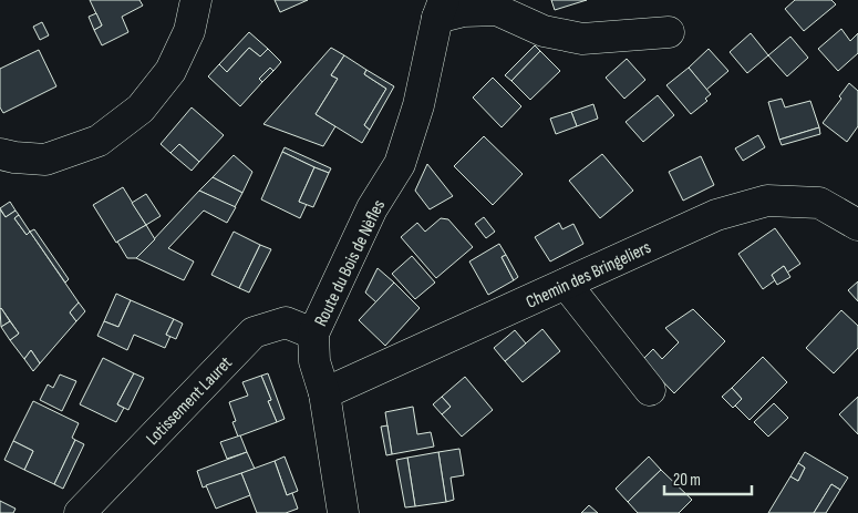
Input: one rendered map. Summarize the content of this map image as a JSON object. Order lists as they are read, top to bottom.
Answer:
{
  "streets": {
    "street": ["Route du Bois de Nèfles", "Chemin des Bringeliers", "Lotissement Lauret"]
  },
  "crossings": [
    ["Route du Bois de Nèfles", "Chemin des Bringeliers"],
    ["Route du Bois de Nèfles", "Lotissement Lauret"]
  ],
  "scale_bar": "20 m"
}
